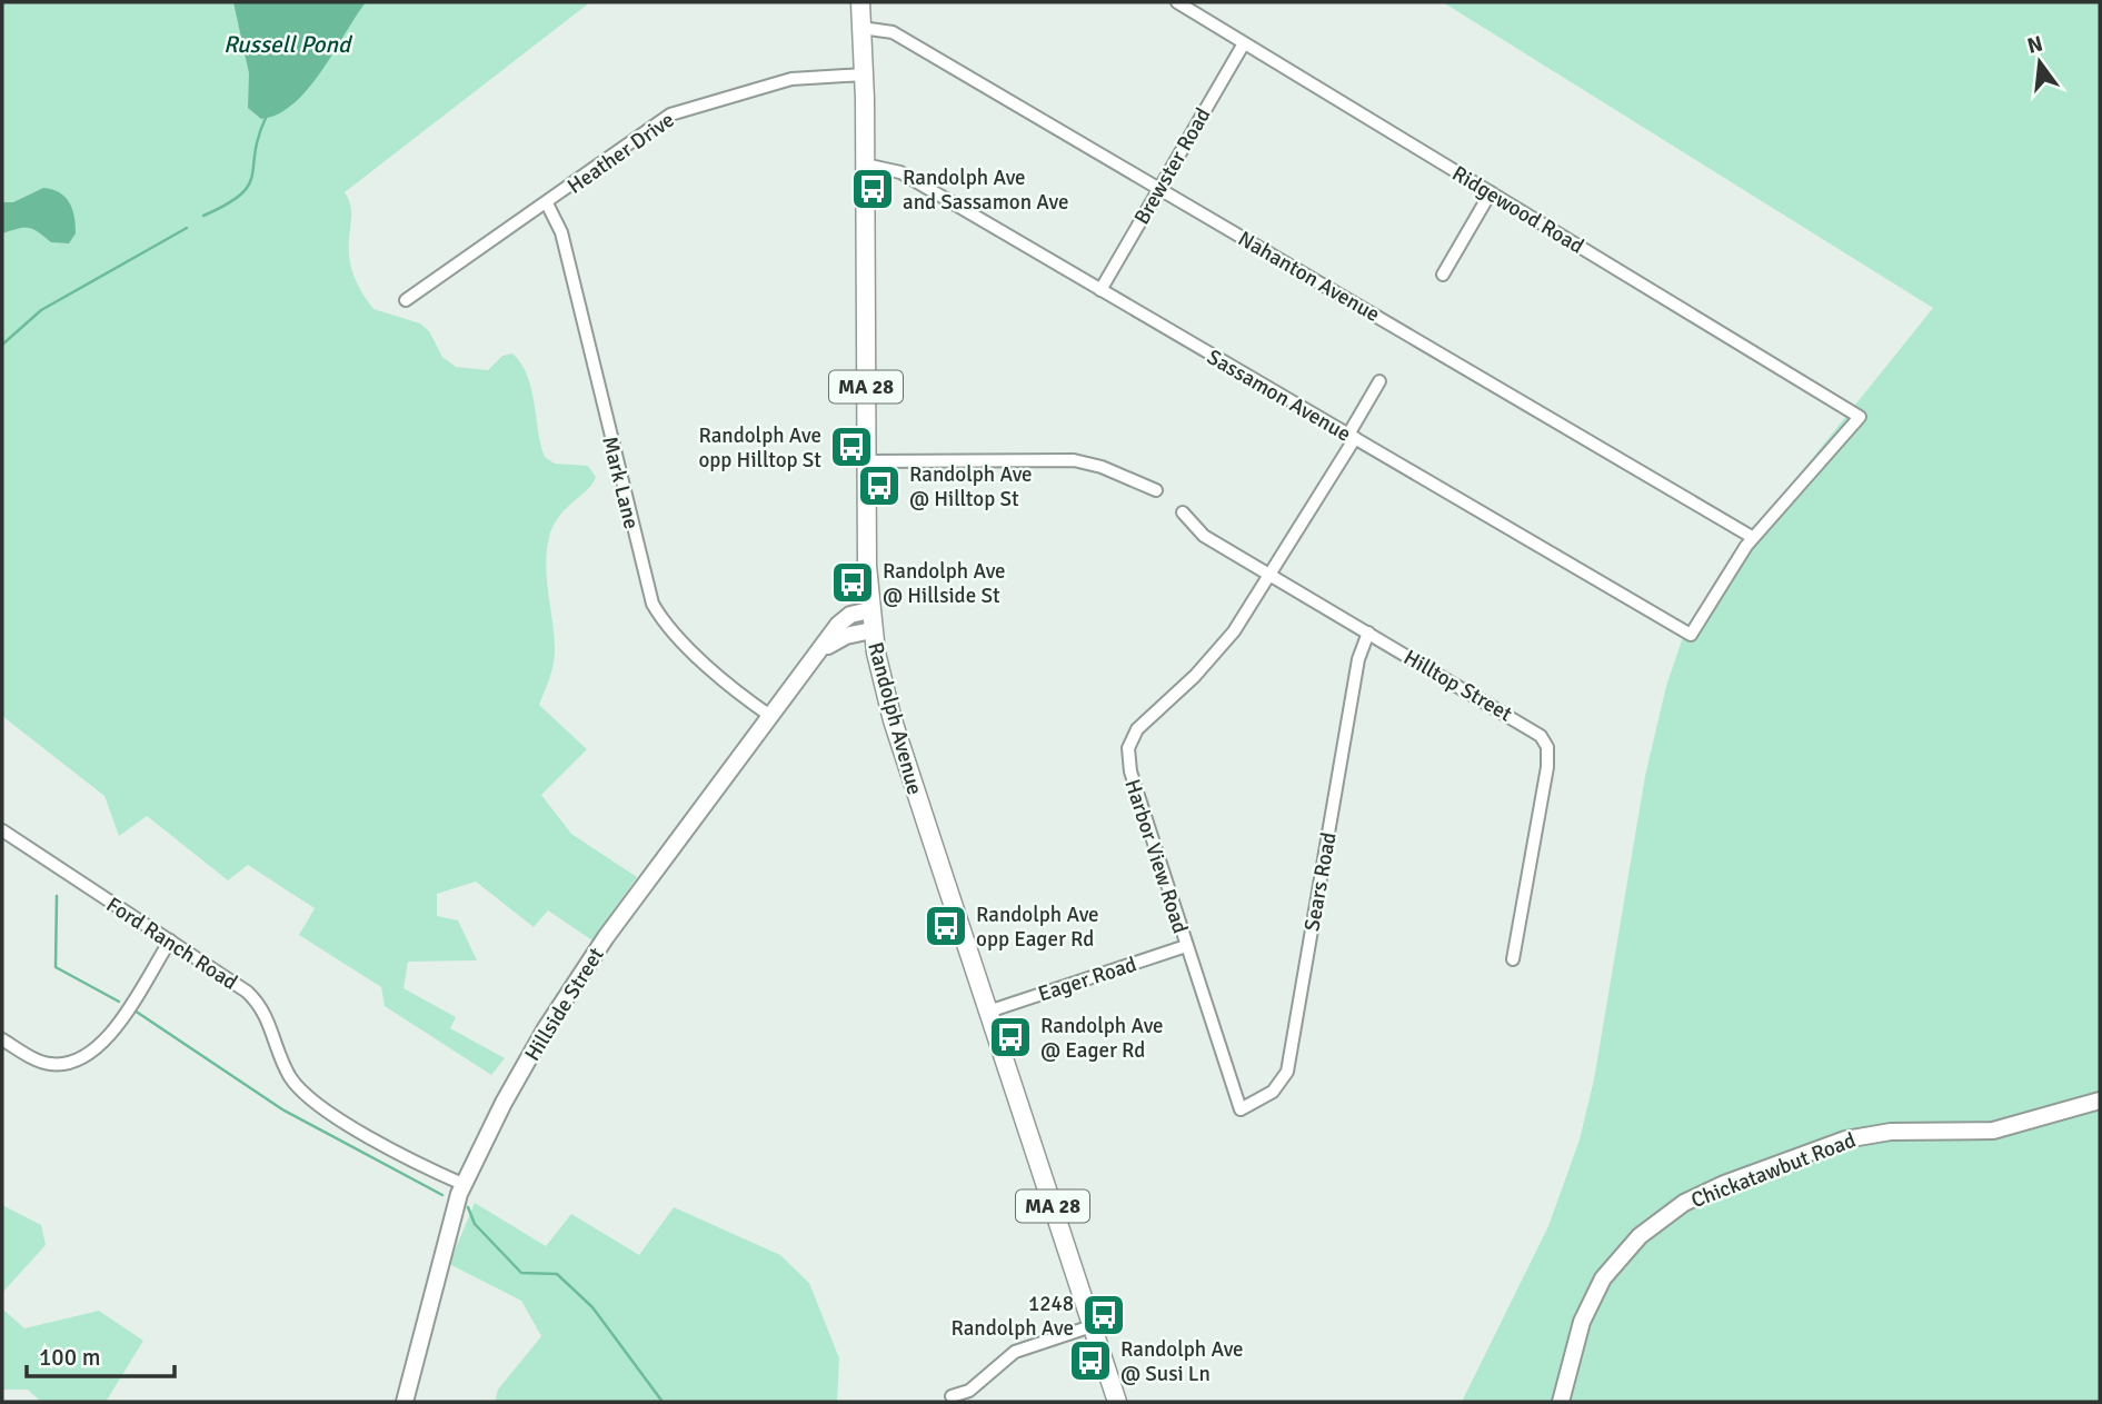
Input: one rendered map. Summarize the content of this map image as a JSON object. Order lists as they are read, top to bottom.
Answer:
{
  "streets": {
    "main road": ["MA 28", "Randolph Avenue"],
    "street": [
      "Heather Drive",
      "Brewster Road",
      "Ridgewood Road",
      "Nahanton Avenue",
      "Sassamon Avenue",
      "Mark Lane",
      "Hilltop Street",
      "Harbor View Road",
      "Sears Road",
      "Ford Ranch Road",
      "Eager Road",
      "Hillside Street",
      "Chickatawbut Road"
    ]
  },
  "crossings": [
    ["Heather Drive", "Mark Lane"],
    ["Heather Drive", "Randolph Avenue"],
    ["Brewster Road", "Ridgewood Road"],
    ["Brewster Road", "Nahanton Avenue"],
    ["Brewster Road", "Sassamon Avenue"],
    ["Ridgewood Road", "Nahanton Avenue"],
    ["Ridgewood Road", "Sassamon Avenue"],
    ["Nahanton Avenue", "Sassamon Avenue"],
    ["Nahanton Avenue", "Randolph Avenue"],
    ["Sassamon Avenue", "Randolph Avenue"],
    ["Sassamon Avenue", "Harbor View Road"],
    ["Mark Lane", "Hillside Street"],
    ["Hilltop Street", "Harbor View Road"],
    ["Hilltop Street", "Sears Road"],
    ["Randolph Avenue", "Eager Road"],
    ["Randolph Avenue", "Hillside Street"],
    ["Harbor View Road", "Sears Road"],
    ["Harbor View Road", "Eager Road"],
    ["Ford Ranch Road", "Hillside Street"]
  ],
  "water": ["Russell Pond"],
  "places": {
    "bus stop": [
      "Randolph Ave and Sassamon Ave",
      "Randolph Ave opp Hilltop St",
      "Randolph Ave @ Hilltop St",
      "Randolph Ave @ Hillside St",
      "Randolph Ave opp Eager Rd",
      "Randolph Ave @ Eager Rd",
      "1248 Randolph Ave",
      "Randolph Ave @ Susi Ln"
    ]
  },
  "scale_bar": "100 m",
  "north": "top"
}
